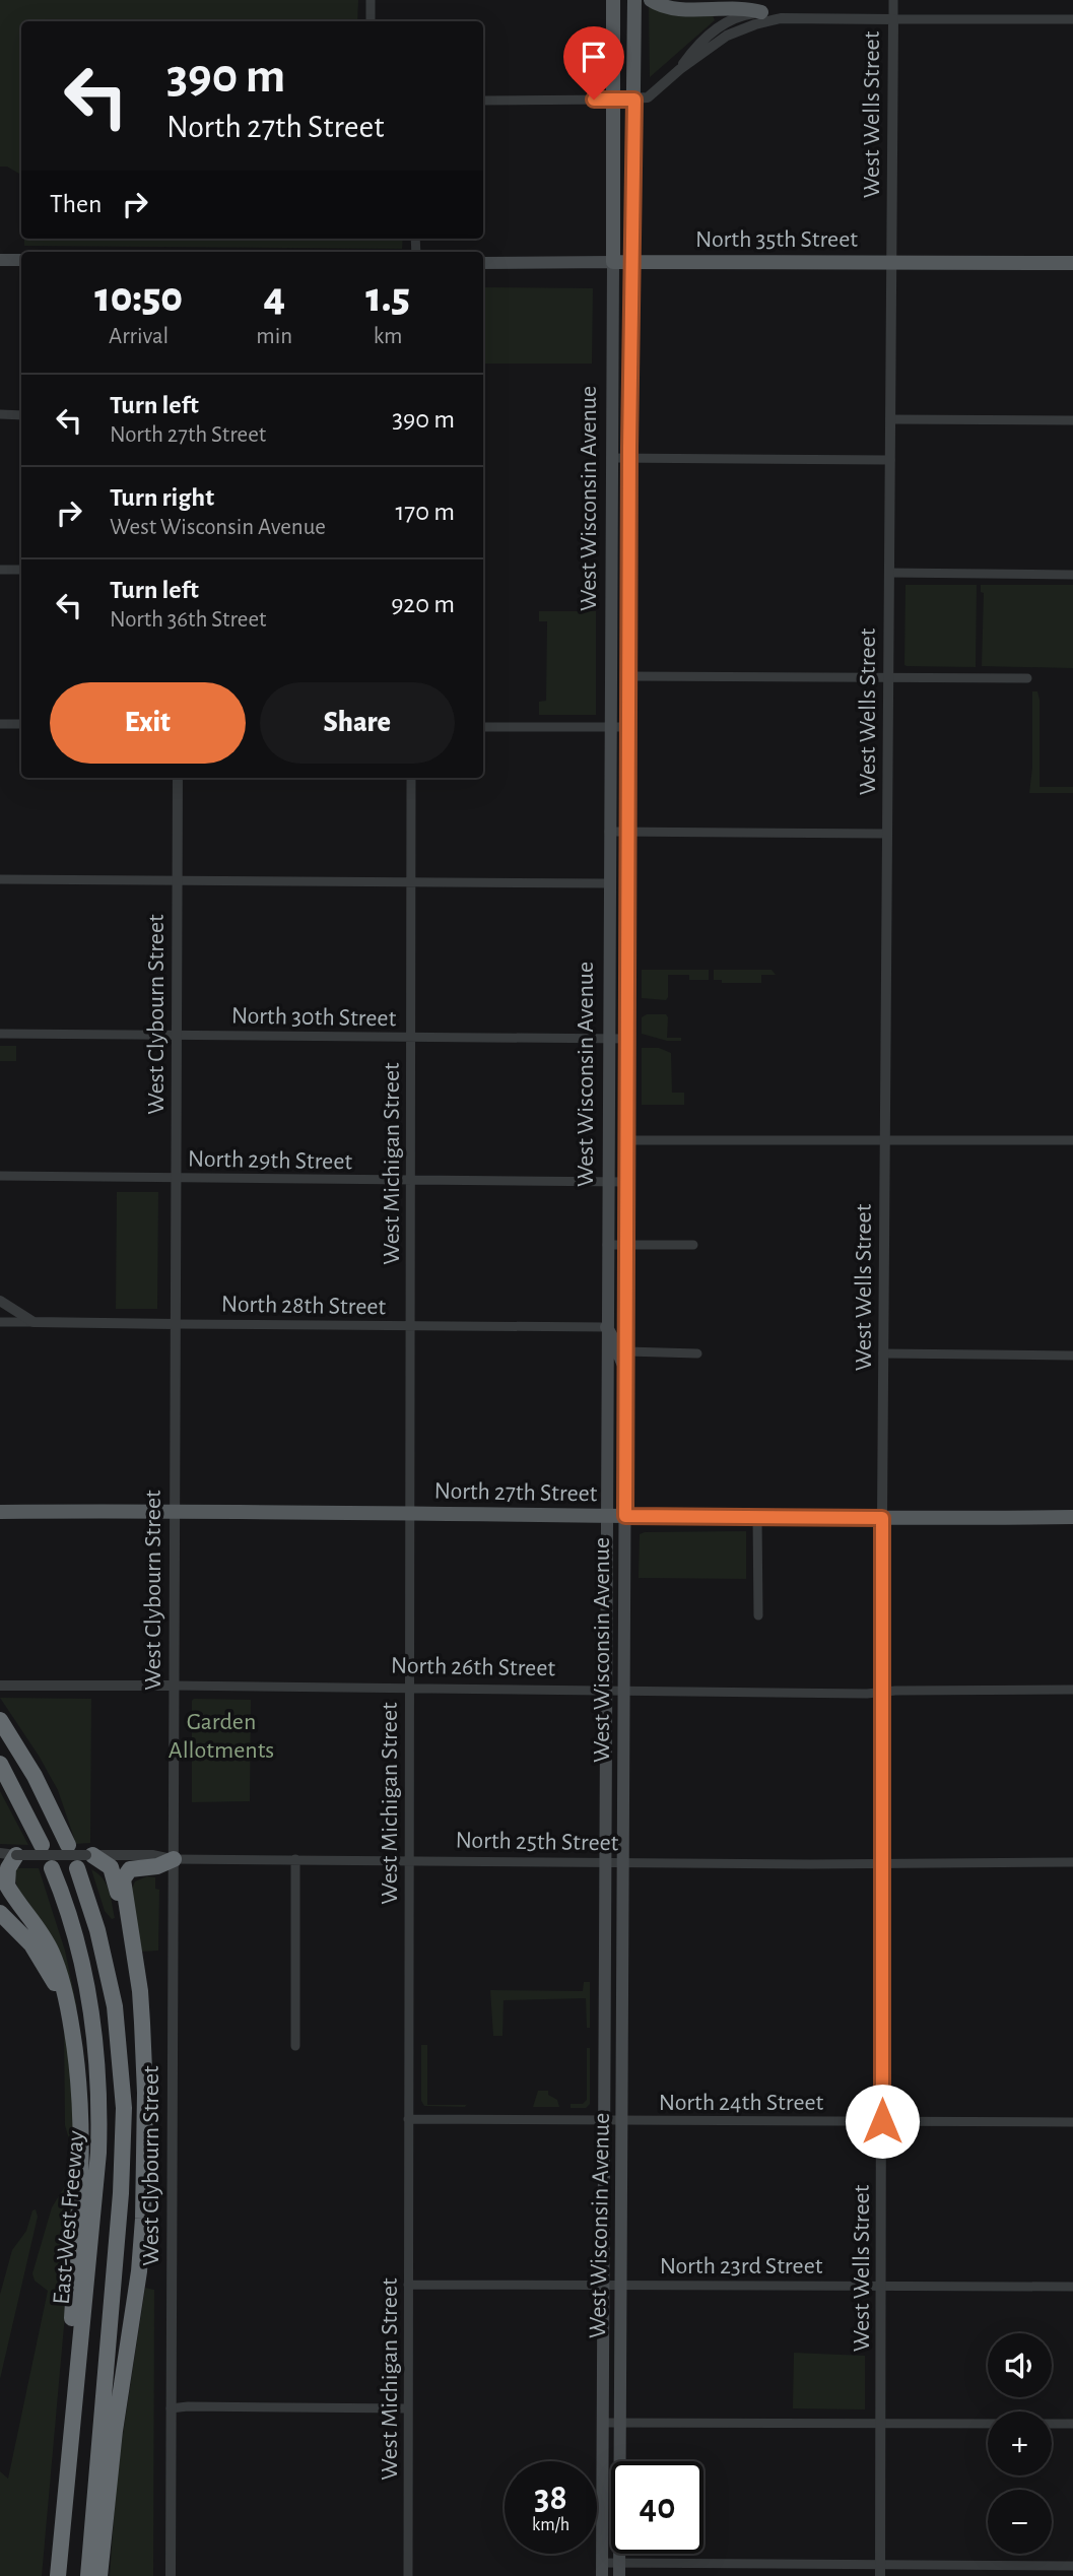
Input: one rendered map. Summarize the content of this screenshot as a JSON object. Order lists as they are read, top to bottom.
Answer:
{
  "streets": {
    "highway": ["East-West Freeway"],
    "main road": ["North 35th Street", "West Wisconsin Avenue", "North 27th Street"],
    "street": [
      "West Wells Street",
      "West Clybourn Street",
      "North 30th Street",
      "North 29th Street",
      "West Michigan Street",
      "North 28th Street",
      "North 26th Street",
      "North 25th Street",
      "North 24th Street",
      "North 23rd Street"
    ]
  },
  "crossings": [
    ["West Wells Street", "North 35th Street"],
    ["West Wells Street", "North 27th Street"],
    ["West Wells Street", "North 26th Street"],
    ["West Wells Street", "North 25th Street"],
    ["West Wells Street", "North 24th Street"],
    ["West Wells Street", "North 23rd Street"],
    ["North 35th Street", "West Wisconsin Avenue"],
    ["West Wisconsin Avenue", "North 30th Street"],
    ["West Wisconsin Avenue", "North 29th Street"],
    ["West Wisconsin Avenue", "North 28th Street"],
    ["West Wisconsin Avenue", "North 27th Street"],
    ["West Wisconsin Avenue", "North 26th Street"],
    ["West Wisconsin Avenue", "North 25th Street"],
    ["West Wisconsin Avenue", "North 24th Street"],
    ["West Wisconsin Avenue", "North 23rd Street"],
    ["West Clybourn Street", "North 30th Street"],
    ["West Clybourn Street", "North 29th Street"],
    ["West Clybourn Street", "North 28th Street"],
    ["West Clybourn Street", "North 27th Street"],
    ["West Clybourn Street", "North 26th Street"],
    ["West Clybourn Street", "North 25th Street"],
    ["North 30th Street", "West Michigan Street"],
    ["North 29th Street", "West Michigan Street"],
    ["West Michigan Street", "North 28th Street"],
    ["West Michigan Street", "North 27th Street"],
    ["West Michigan Street", "North 26th Street"],
    ["West Michigan Street", "North 25th Street"],
    ["West Michigan Street", "North 24th Street"],
    ["West Michigan Street", "North 23rd Street"],
    ["North 25th Street", "East-West Freeway"]
  ],
  "parks": ["Garden Allotments"],
  "page": {
    "turn": ["390 m", "North 27th Street"],
    "then": "Then",
    "eta": [
      "10:50",
      "Arrival",
      "4",
      "min",
      "1.5",
      "km"
    ],
    "list": [
      {
        "name": "Turn left",
        "note": "North 27th Street",
        "value": "390 m"
      },
      {
        "name": "Turn right",
        "note": "West Wisconsin Avenue",
        "value": "170 m"
      },
      {
        "name": "Turn left",
        "note": "North 36th Street",
        "value": "920 m"
      }
    ],
    "buttons": ["Exit", "Share"],
    "map_buttons": ["+", "−"],
    "speed": "38 km/h",
    "limit": "40"
  }
}
